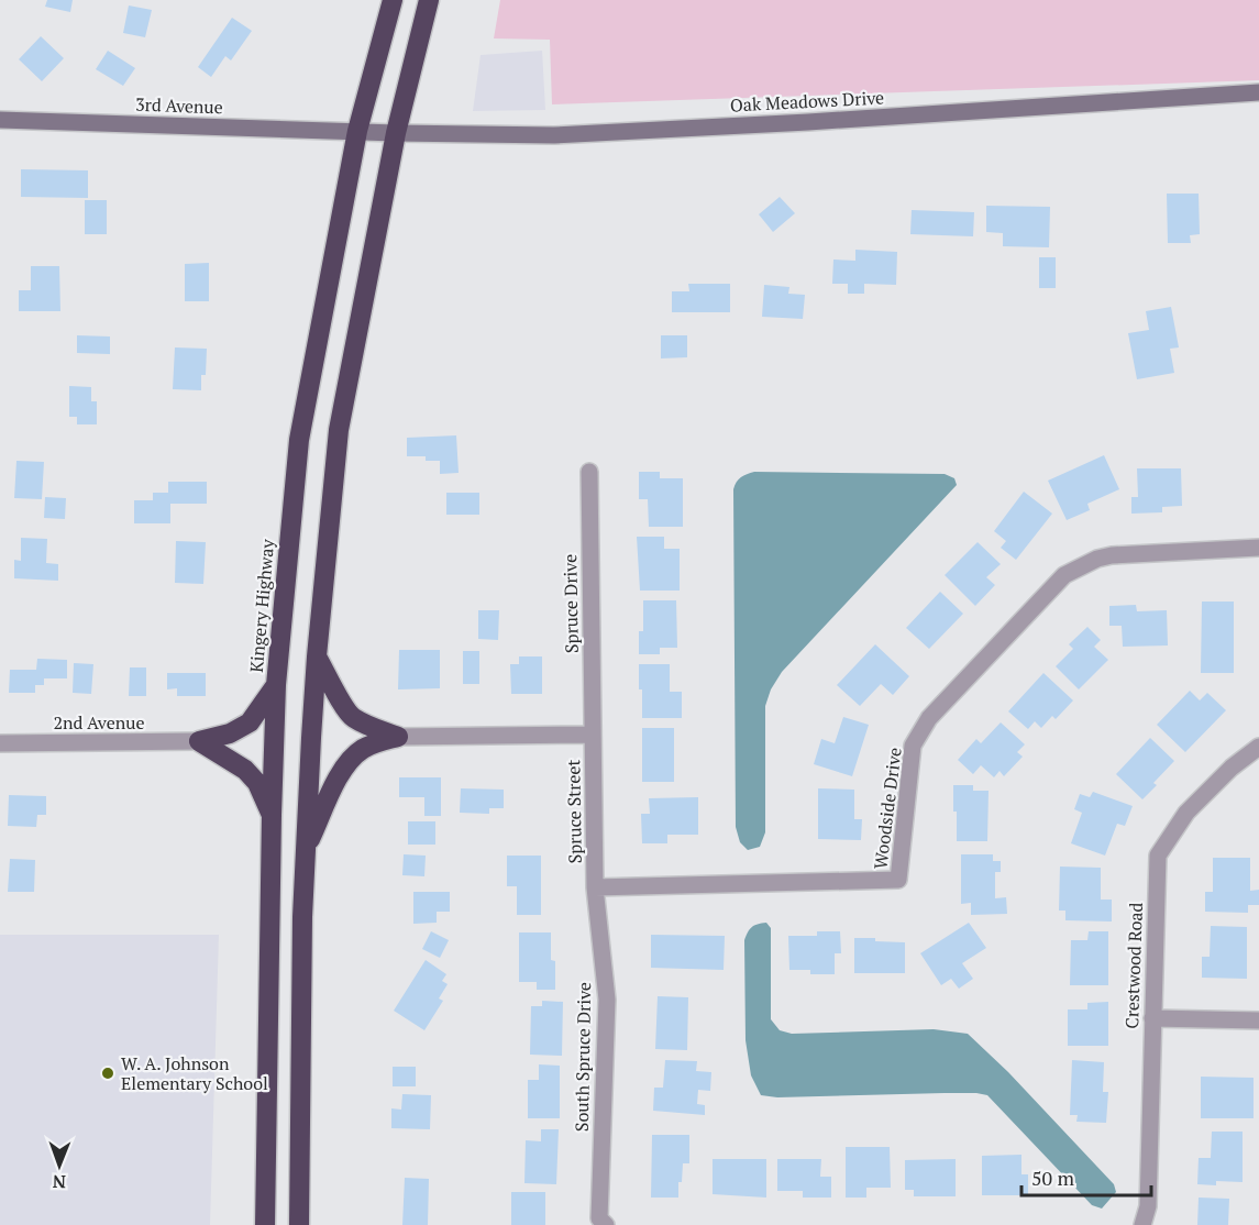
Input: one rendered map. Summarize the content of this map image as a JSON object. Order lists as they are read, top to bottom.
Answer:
{
  "streets": {
    "highway": ["Kingery Highway"],
    "street": [
      "Oak Meadows Drive",
      "3rd Avenue",
      "Spruce Drive",
      "2nd Avenue",
      "Woodside Drive",
      "Spruce Street",
      "Crestwood Road",
      "South Spruce Drive"
    ]
  },
  "crossings": [
    ["Oak Meadows Drive", "3rd Avenue"],
    ["Oak Meadows Drive", "Kingery Highway"],
    ["3rd Avenue", "Kingery Highway"],
    ["Spruce Drive", "Spruce Street"],
    ["Woodside Drive", "Spruce Street"],
    ["Woodside Drive", "South Spruce Drive"],
    ["Spruce Street", "South Spruce Drive"]
  ],
  "places": ["W. A. Johnson Elementary School"],
  "scale_bar": "50 m",
  "north": "bottom"
}
